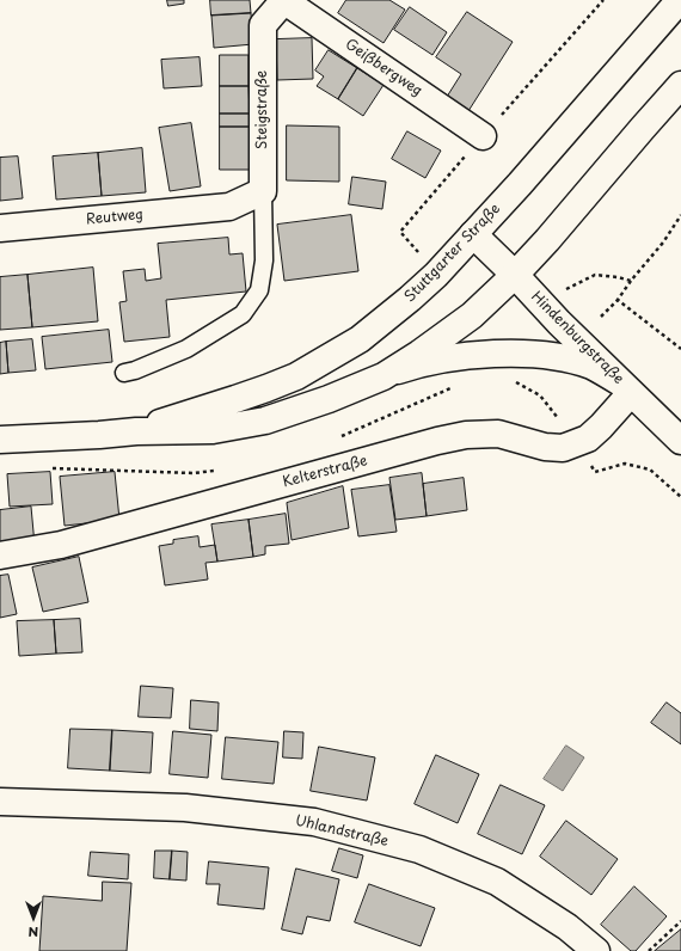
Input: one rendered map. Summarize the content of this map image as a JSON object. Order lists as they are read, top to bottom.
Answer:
{
  "streets": {
    "street": [
      "Geißbergweg",
      "Steigstraße",
      "Reutweg",
      "Stuttgarter Straße",
      "Hindenburgstraße",
      "Kelterstraße",
      "Uhlandstraße"
    ]
  },
  "crossings": [
    ["Geißbergweg", "Steigstraße"],
    ["Steigstraße", "Reutweg"],
    ["Stuttgarter Straße", "Hindenburgstraße"],
    ["Hindenburgstraße", "Kelterstraße"]
  ],
  "north": "bottom"
}
